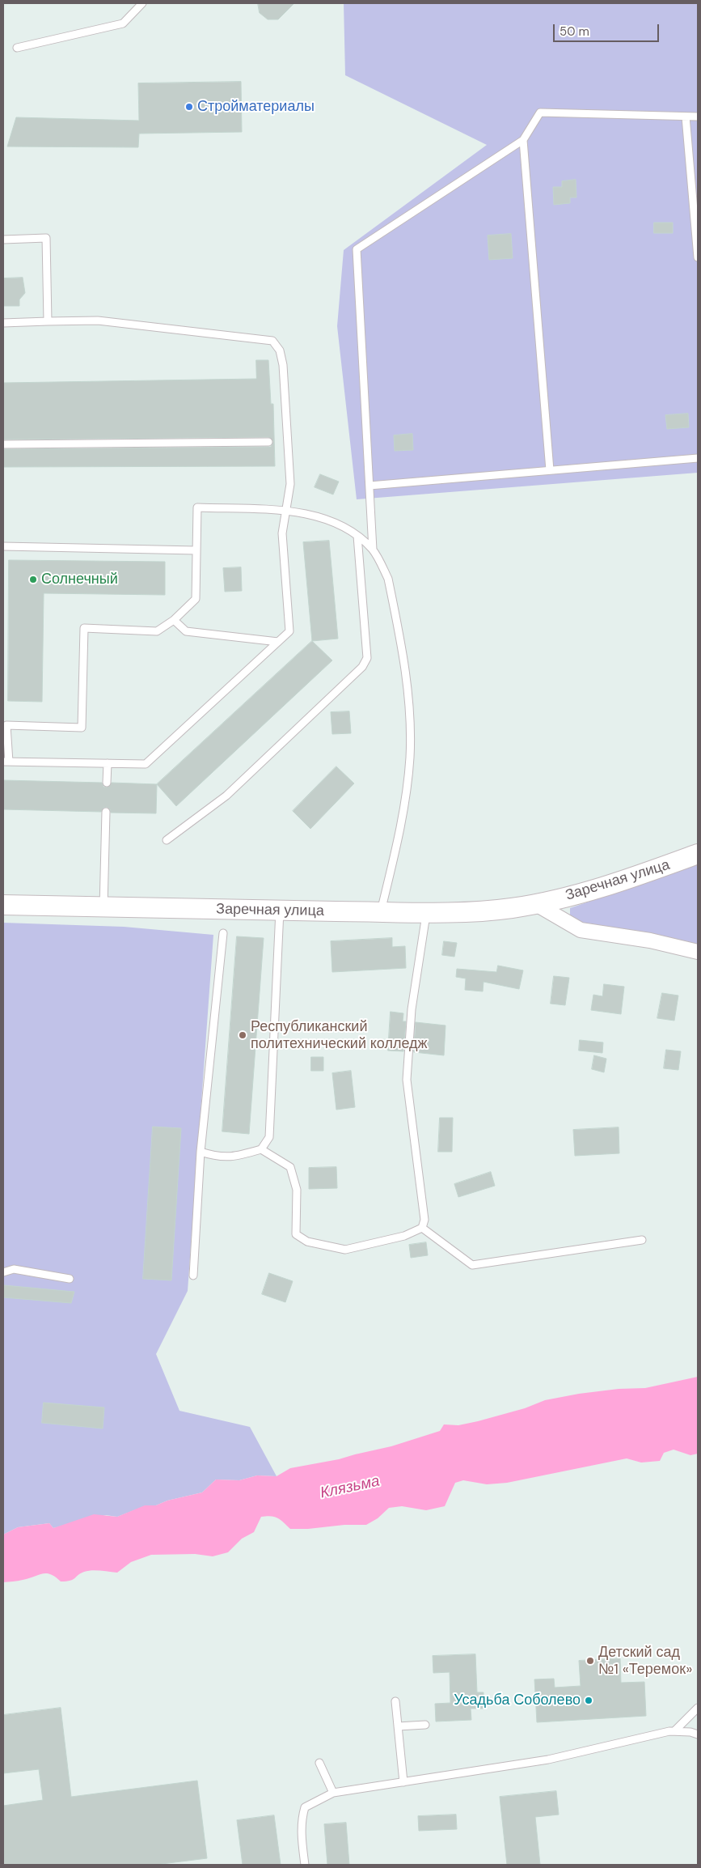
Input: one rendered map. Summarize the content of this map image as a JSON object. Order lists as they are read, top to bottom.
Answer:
{
  "streets": {
    "street": ["Заречная улица"]
  },
  "water": ["Клязьма"],
  "places": [
    "Стройматериалы",
    "Солнечный",
    "Республиканский политехнический колледж",
    "Детский сад №1 «Теремок»",
    "Усадьба Соболево"
  ],
  "scale_bar": "50 m"
}
